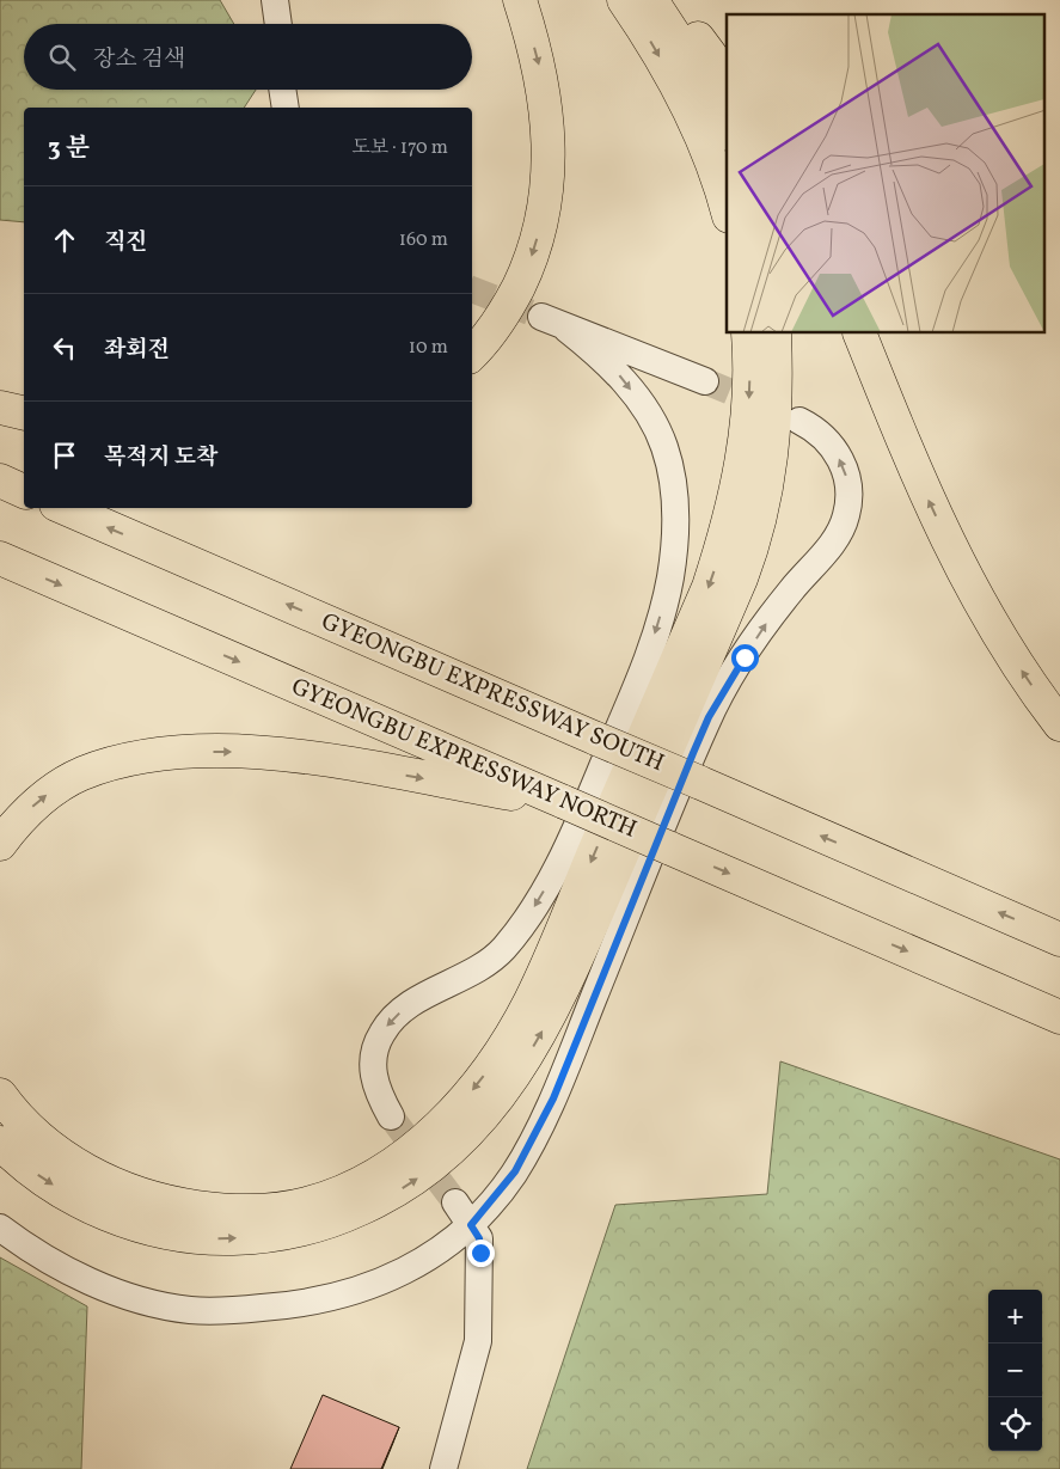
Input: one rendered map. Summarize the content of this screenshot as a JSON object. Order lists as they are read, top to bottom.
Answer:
{
  "streets": {
    "highway": ["GYEONGBU EXPRESSWAY SOUTH", "GYEONGBU EXPRESSWAY NORTH"]
  },
  "one_way": ["GYEONGBU EXPRESSWAY SOUTH", "GYEONGBU EXPRESSWAY NORTH"],
  "page": {
    "search": "장소 검색",
    "heading": ["3 분", "도보 · 170 m"],
    "list": [
      ["직진", "160 m"],
      ["좌회전", "10 m"],
      "목적지 도착"
    ],
    "map_buttons": ["+", "−"]
  }
}
